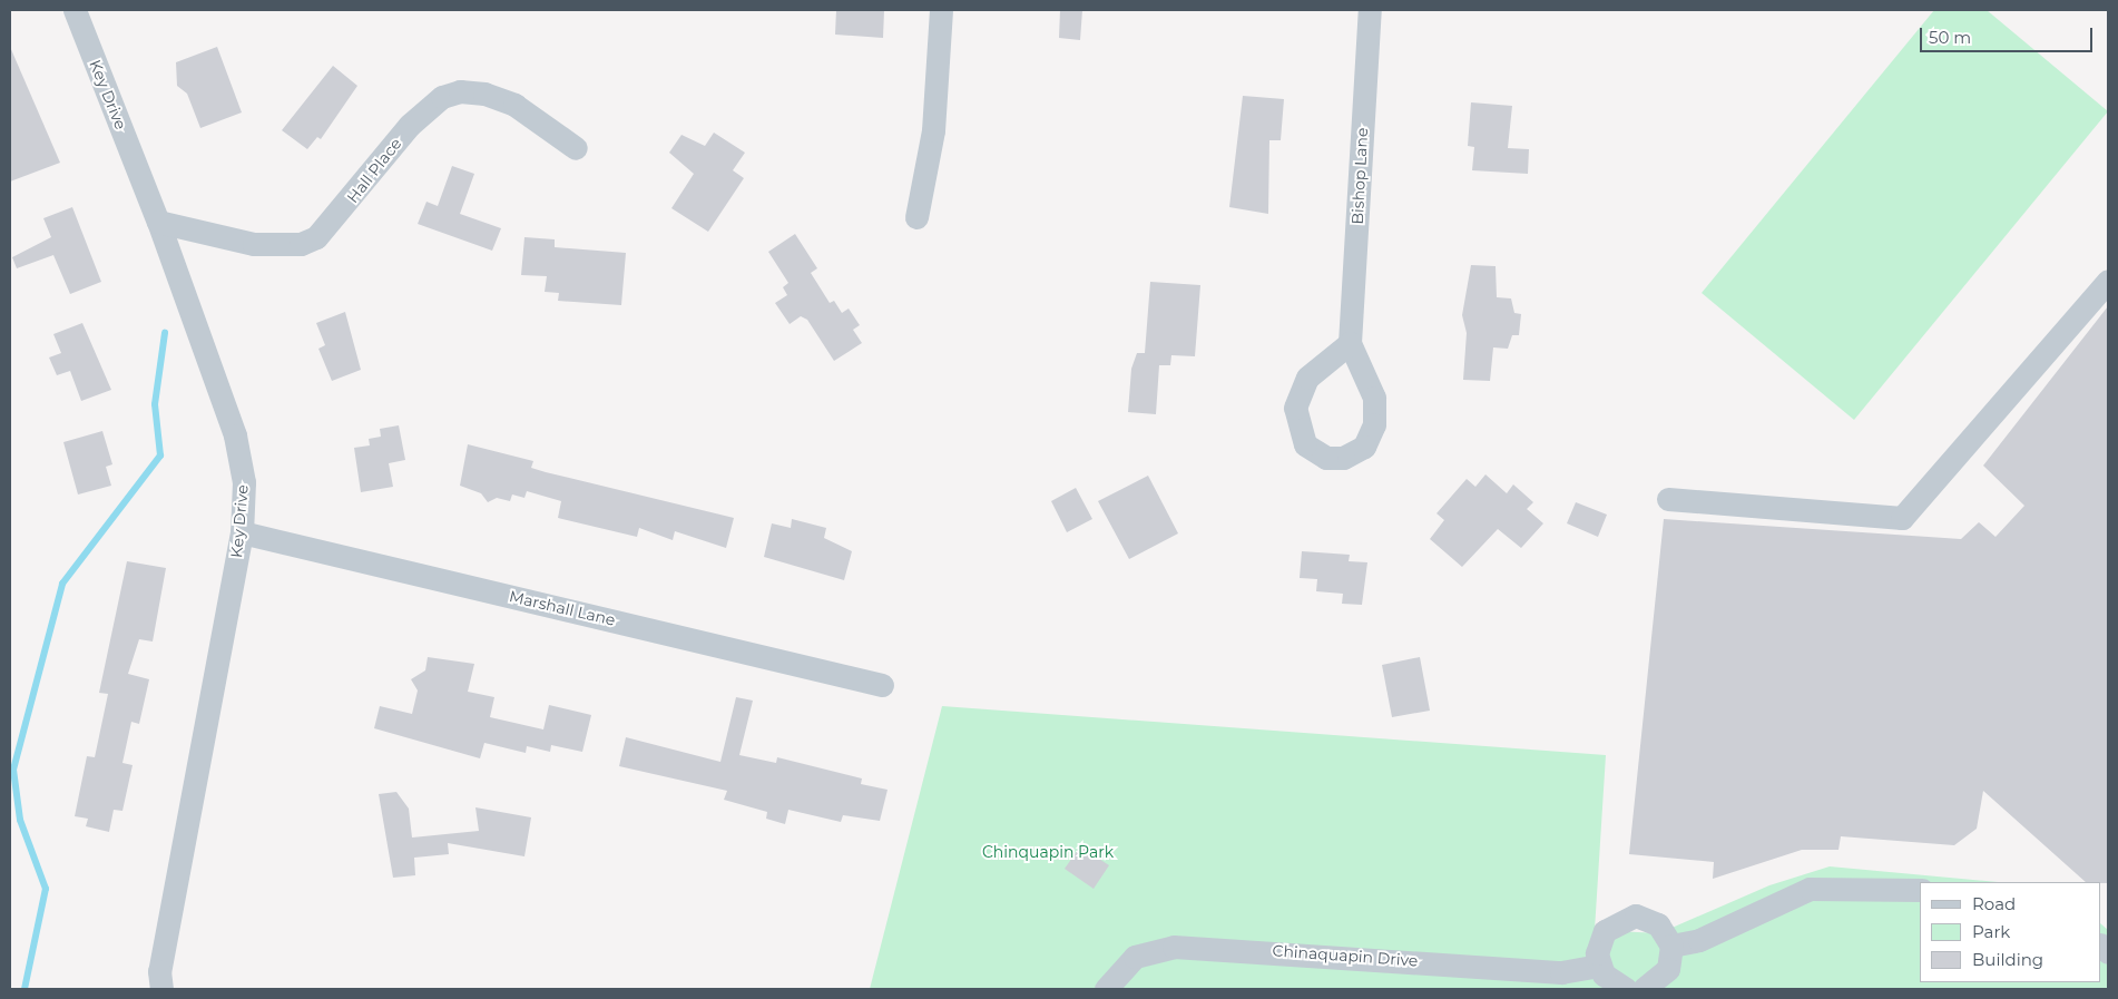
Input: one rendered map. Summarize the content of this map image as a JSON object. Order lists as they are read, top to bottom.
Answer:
{
  "streets": {
    "street": [
      "Key Drive",
      "Hall Place",
      "Bishop Lane",
      "Marshall Lane",
      "Chinaquapin Drive"
    ]
  },
  "crossings": [
    ["Key Drive", "Hall Place"],
    ["Key Drive", "Marshall Lane"]
  ],
  "parks": ["Chinquapin Park"],
  "legend": ["Road", "Park", "Building"],
  "scale_bar": "50 m"
}
